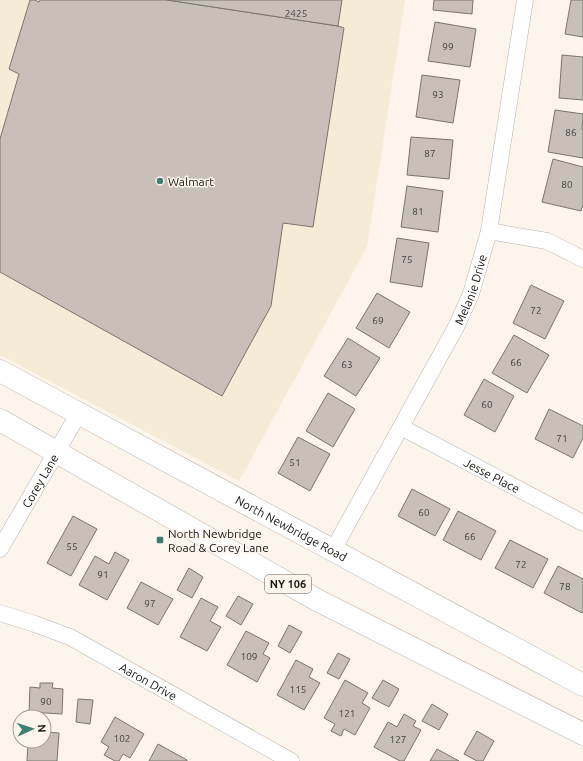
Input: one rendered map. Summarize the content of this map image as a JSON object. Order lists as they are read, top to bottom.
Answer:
{
  "streets": {
    "main road": ["North Newbridge Road", "NY 106"],
    "street": [
      "Melanie Drive",
      "Jesse Place",
      "Corey Lane",
      "Aaron Drive"
    ]
  },
  "crossings": [
    ["Melanie Drive", "Jesse Place"],
    ["Melanie Drive", "North Newbridge Road"],
    ["Corey Lane", "North Newbridge Road"],
    ["Corey Lane", "NY 106"]
  ],
  "places": {
    "other": ["Walmart"],
    "transit": ["North Newbridge Road & Corey Lane"]
  },
  "house_numbers": [
    "2425",
    "99",
    "93",
    "86",
    "87",
    "80",
    "81",
    "75",
    "72",
    "69",
    "66",
    "63",
    "60",
    "71",
    "51",
    "60",
    "66",
    "55",
    "72",
    "91",
    "78",
    "97",
    "109",
    "115",
    "90",
    "121",
    "102",
    "127"
  ],
  "north": "right"
}
